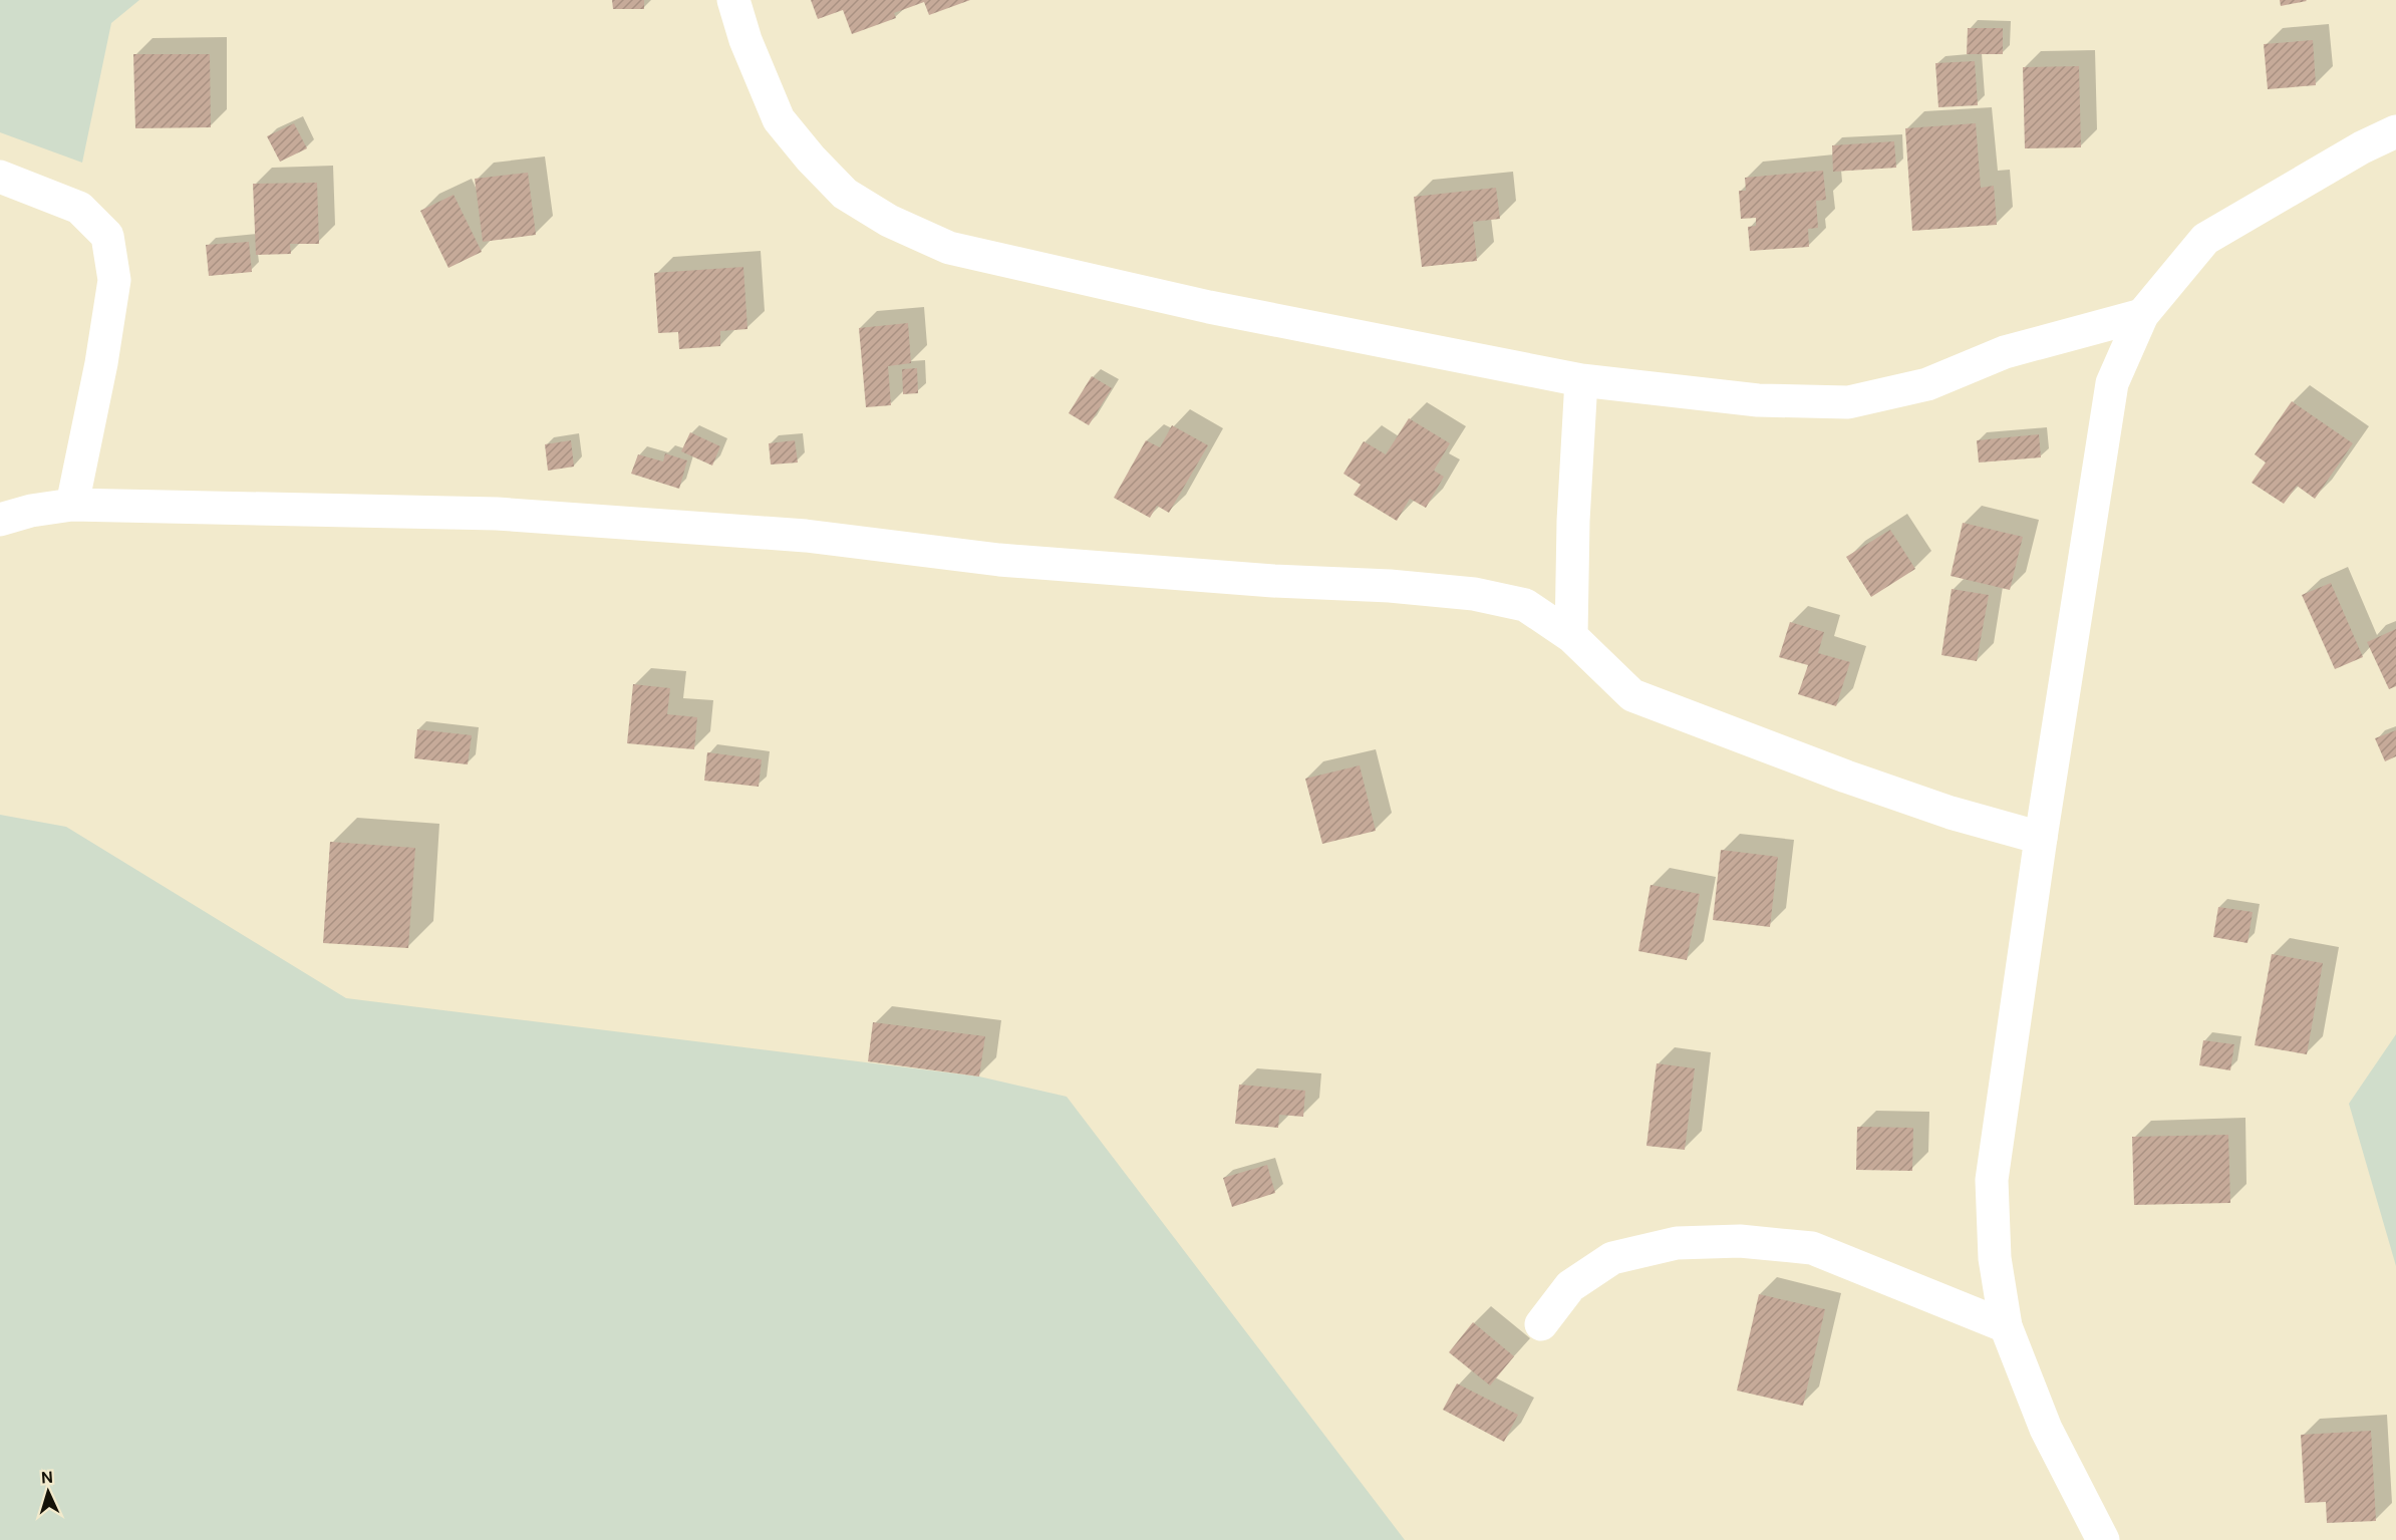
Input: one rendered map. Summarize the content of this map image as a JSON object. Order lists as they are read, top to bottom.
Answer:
{
  "north": "top"
}
